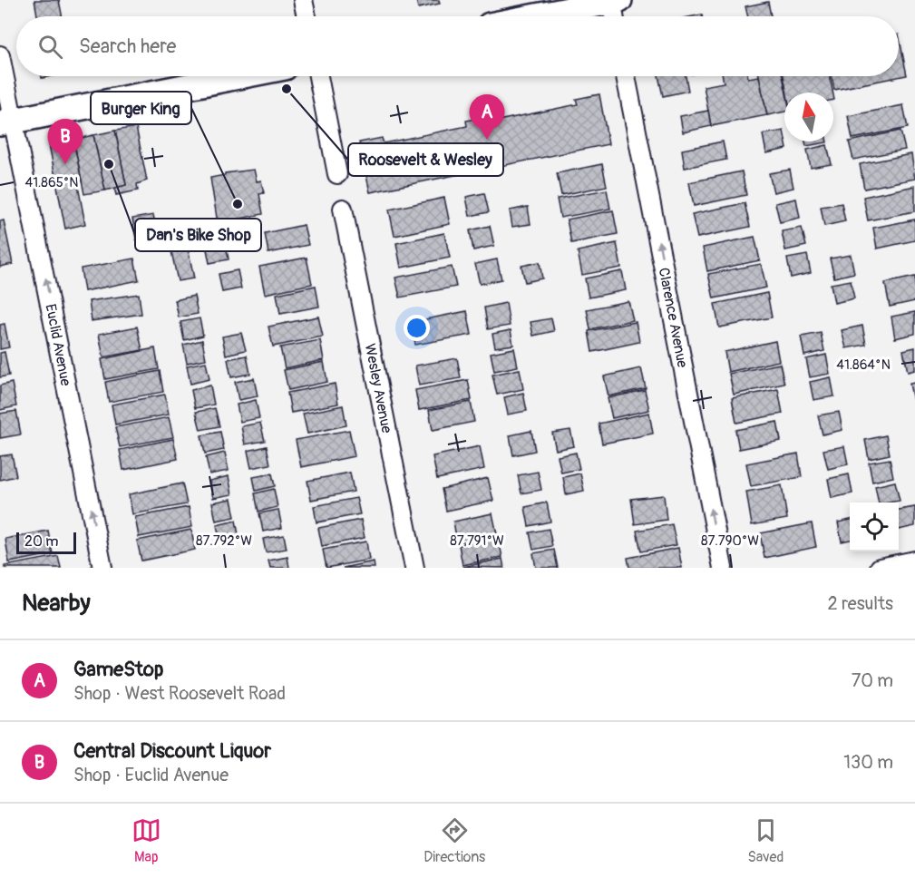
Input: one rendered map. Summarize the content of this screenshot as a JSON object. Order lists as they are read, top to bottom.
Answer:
{
  "streets": {
    "street": ["Clarence Avenue", "Euclid Avenue", "Wesley Avenue"]
  },
  "one_way": ["Clarence Avenue", "Euclid Avenue"],
  "places": ["Roosevelt & Wesley", "Dan's Bike Shop", "Burger King"],
  "scale_bar": "20 m",
  "north": "top",
  "page": {
    "search": "Search here",
    "pins": ["A", "B"],
    "scale": "20 m",
    "heading": ["Nearby", "2 results"],
    "list": [
      {
        "mark": "A",
        "name": "GameStop",
        "note": "Shop · West Roosevelt Road",
        "value": "70 m"
      },
      {
        "mark": "B",
        "name": "Central Discount Liquor",
        "note": "Shop · Euclid Avenue",
        "value": "130 m"
      }
    ],
    "nav": ["Map", "Directions", "Saved"]
  },
  "coordinates": [
    "41.865°N",
    "41.864°N",
    "87.792°W",
    "87.791°W",
    "87.790°W"
  ]
}
